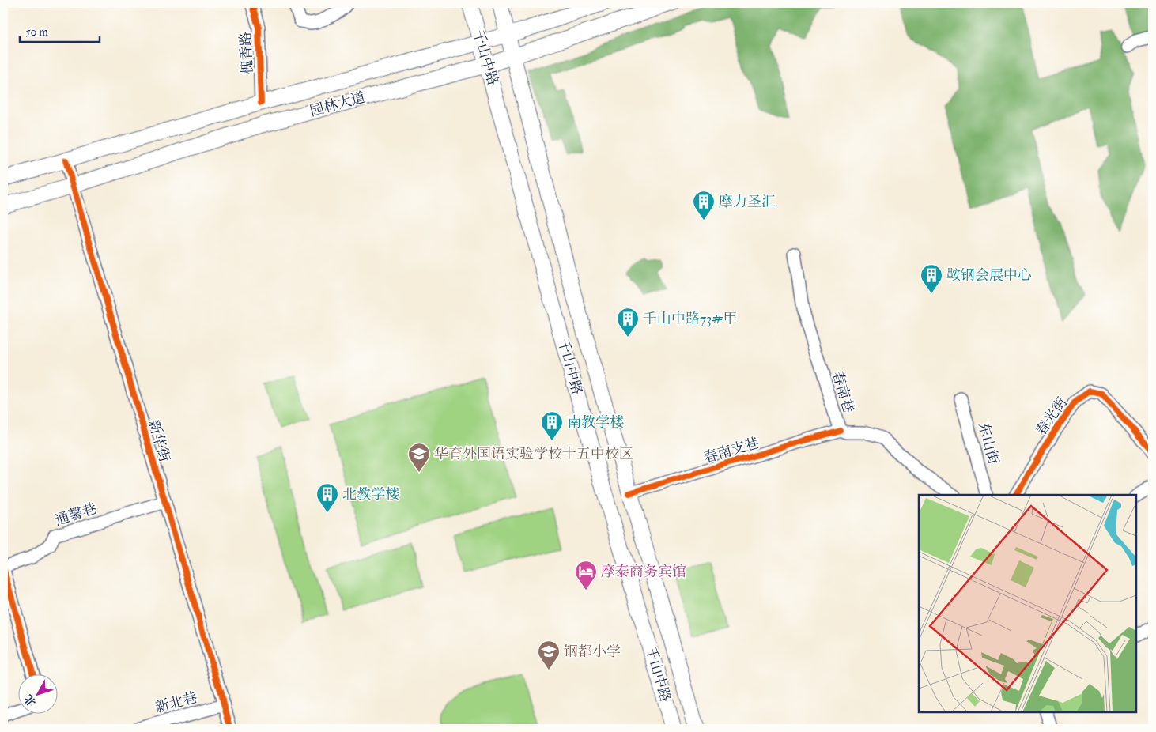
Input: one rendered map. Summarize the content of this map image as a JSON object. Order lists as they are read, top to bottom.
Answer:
{
  "streets": {
    "main road": ["千山中路", "园林大道"],
    "street": [
      "槐香路",
      "春南巷",
      "春光街",
      "新华街",
      "东山街",
      "春南支巷",
      "通馨巷",
      "新北巷"
    ]
  },
  "crossings": [
    ["槐香路", "园林大道"],
    ["千山中路", "园林大道"],
    ["千山中路", "春南支巷"],
    ["园林大道", "新华街"],
    ["春南巷", "春南支巷"],
    ["新华街", "通馨巷"],
    ["新华街", "新北巷"]
  ],
  "places": {
    "building": [
      "摩力圣汇",
      "鞍钢会展中心",
      "千山中路73#甲",
      "南教学楼",
      "北教学楼"
    ],
    "school or university": ["华育外国语实验学校十五中校区", "钢都小学"],
    "hotel": ["摩泰商务宾馆"]
  },
  "scale_bar": "50 m",
  "north": "bottom left"
}
